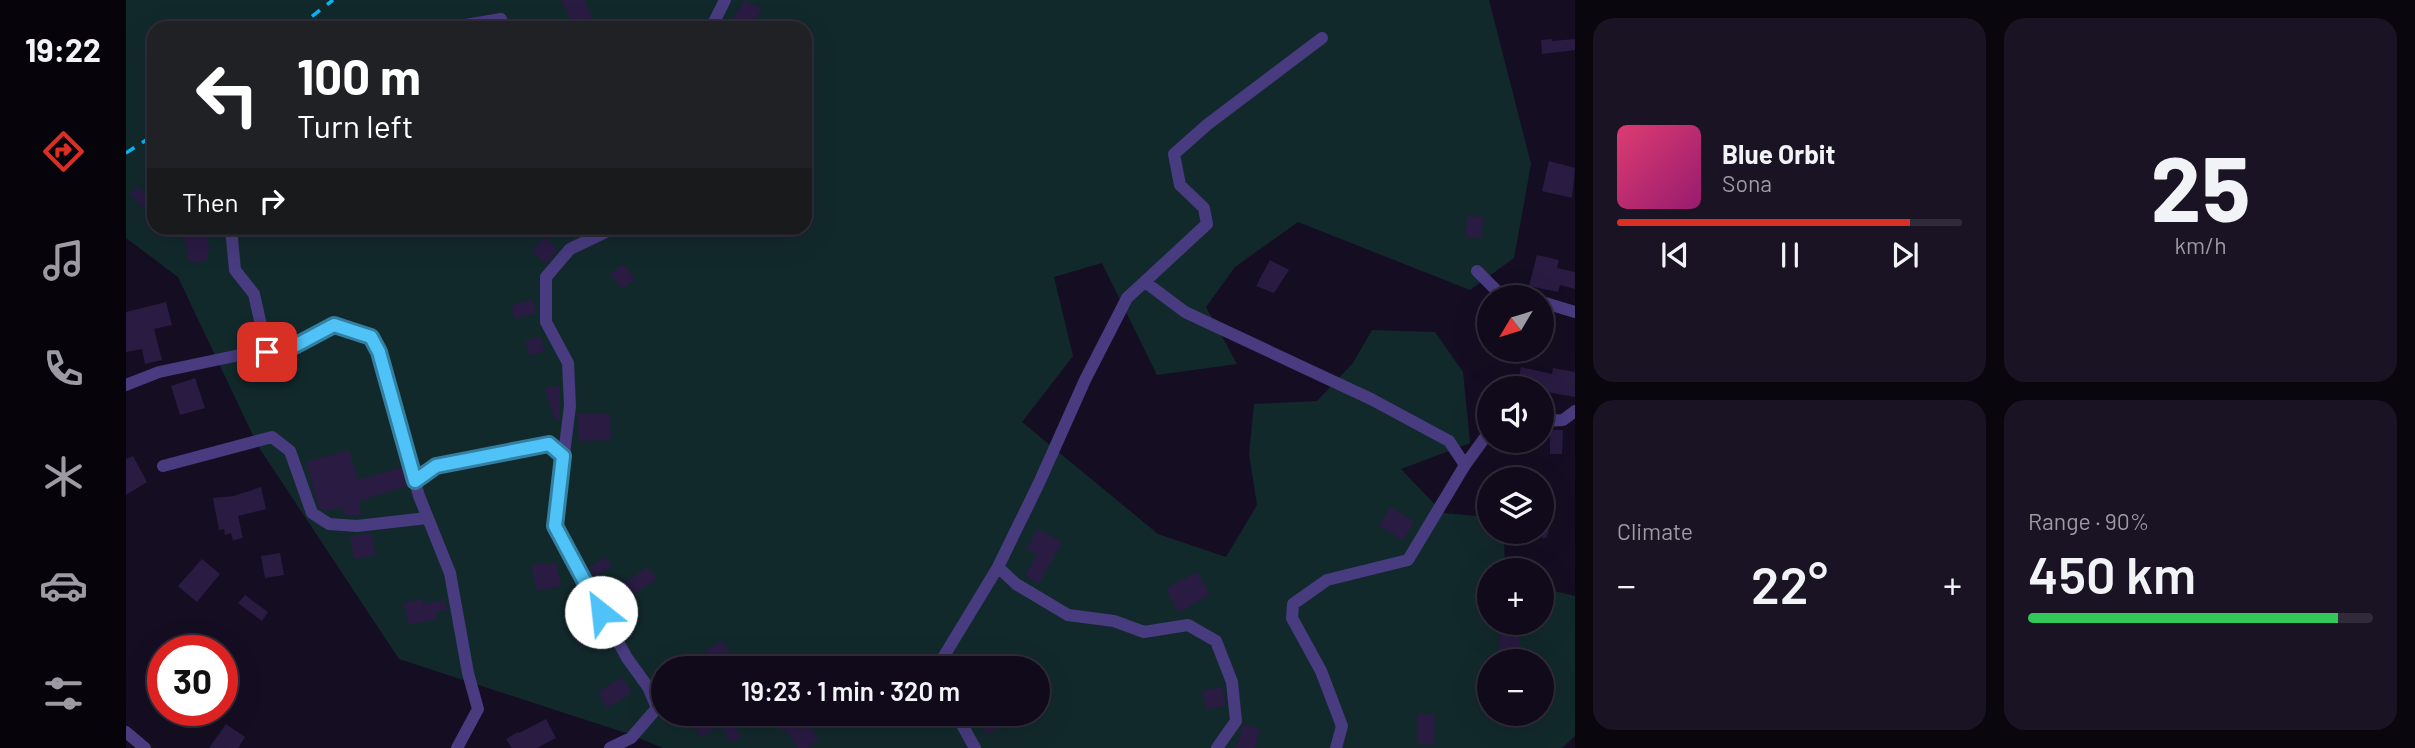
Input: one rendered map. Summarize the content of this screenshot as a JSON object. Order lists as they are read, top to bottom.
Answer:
{
  "north": "bottom left",
  "page": {
    "tabs": "19:22",
    "tile": [
      ["25", "km/h"],
      "Climate",
      ["Range · 90%", "450 km"]
    ],
    "turn": ["100 m", "Turn left"],
    "song": ["Blue Orbit", "Sona"],
    "then": "Then",
    "map_buttons": ["+", "−"],
    "heat": ["−", "22°", "+"],
    "limit": "30",
    "trip": "19:23 · 1 min · 320 m"
  }
}
